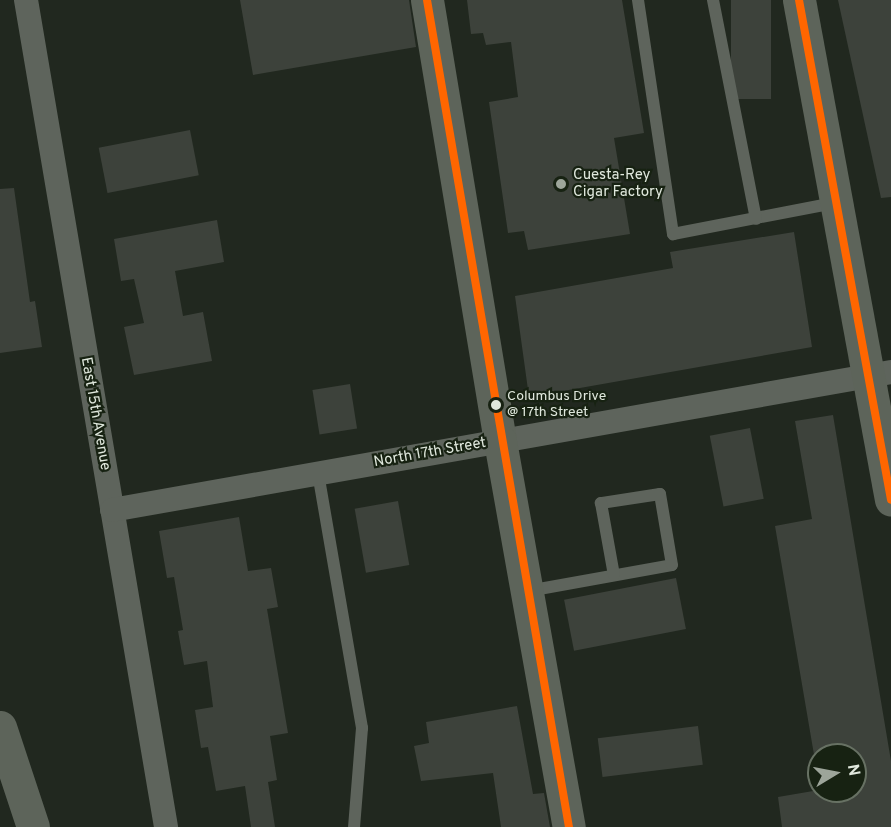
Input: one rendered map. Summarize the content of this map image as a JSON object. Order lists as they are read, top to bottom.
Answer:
{
  "streets": {
    "street": ["East 15th Avenue", "North 17th Street"]
  },
  "crossings": [
    ["East 15th Avenue", "North 17th Street"]
  ],
  "places": ["Cuesta-Rey Cigar Factory", "Columbus Drive @ 17th Street"],
  "north": "right"
}
